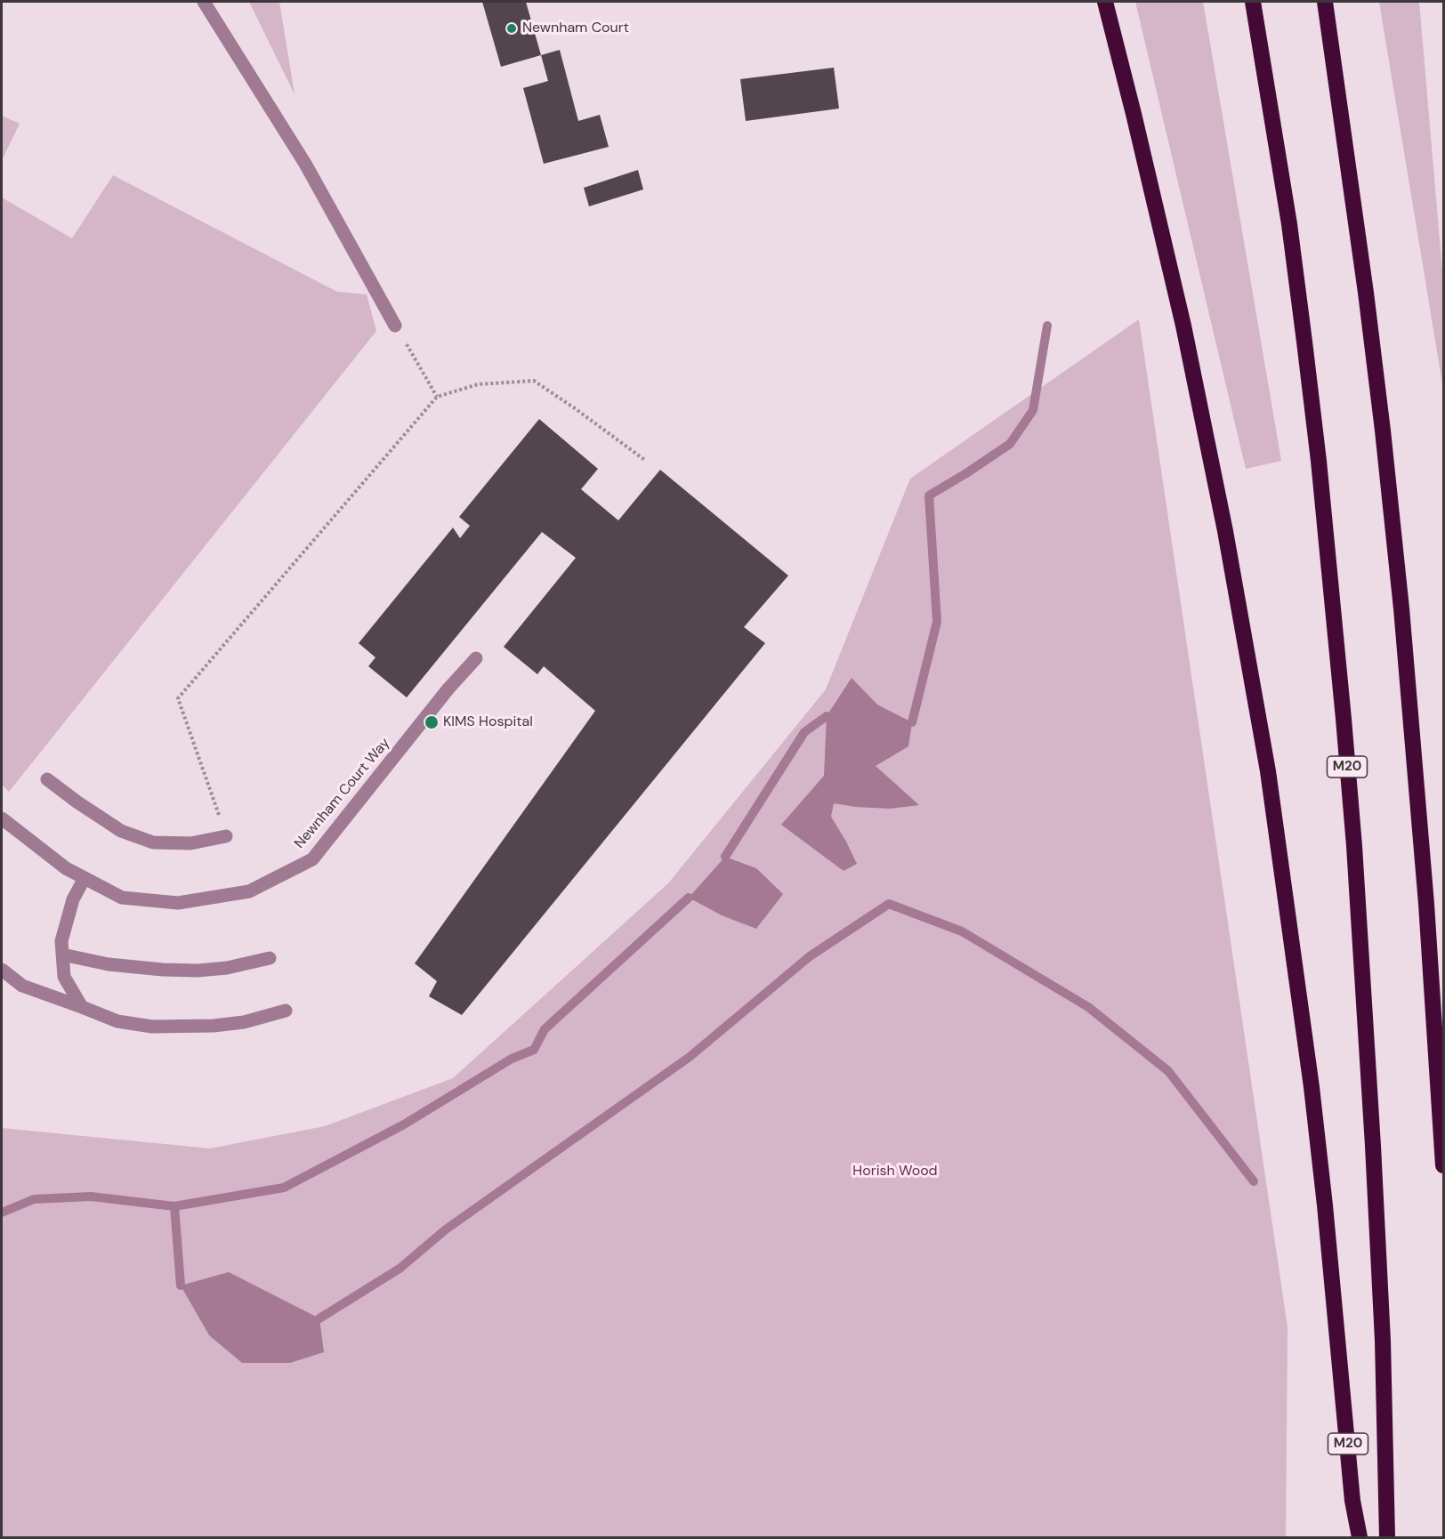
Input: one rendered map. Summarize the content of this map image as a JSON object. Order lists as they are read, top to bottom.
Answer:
{
  "streets": {
    "highway": ["M20"],
    "lane": ["Newnham Court Way"]
  },
  "parks": ["Horish Wood"],
  "places": ["Newnham Court", "KIMS Hospital"]
}
